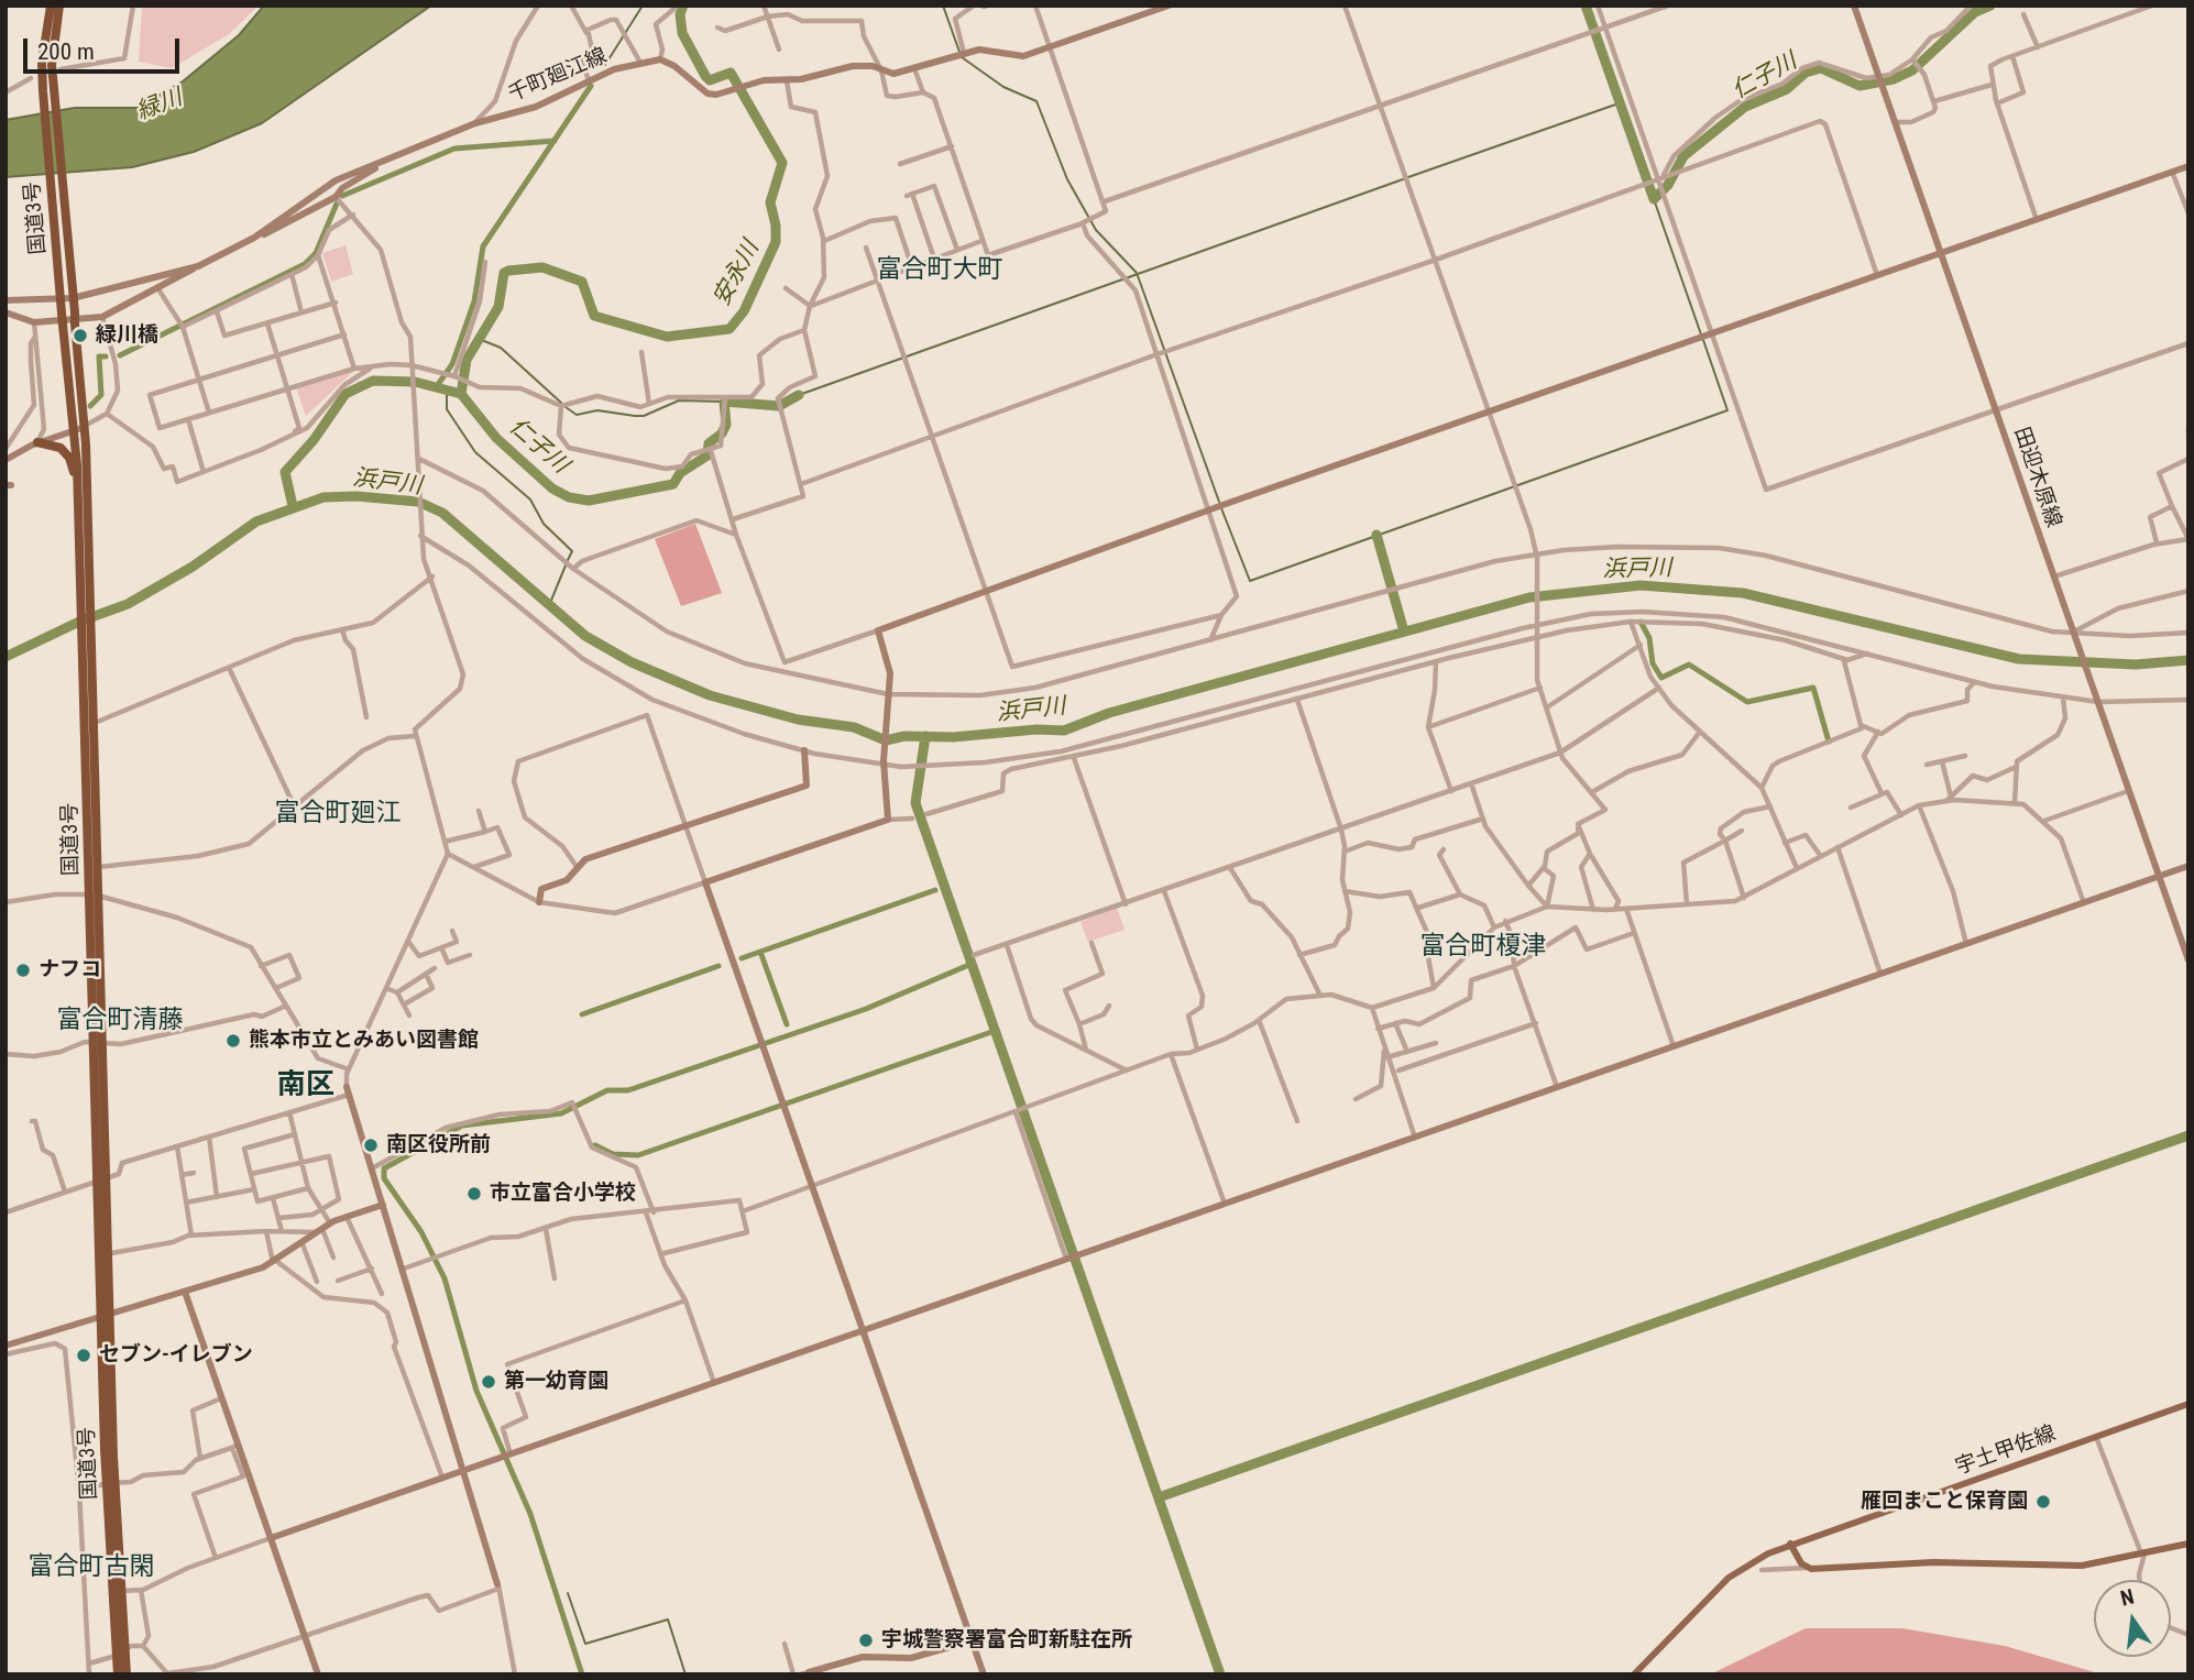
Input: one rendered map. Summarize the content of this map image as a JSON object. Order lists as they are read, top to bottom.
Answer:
{
  "streets": {
    "highway": ["国道3号"],
    "main road": ["宇土甲佐線"],
    "street": ["千町廻江線", "田迎木原線"]
  },
  "crossings": [
    ["千町廻江線", "国道3号"]
  ],
  "districts": [
    "富合町大町",
    "富合町廻江",
    "富合町榎津",
    "富合町清藤",
    "南区",
    "富合町古閑"
  ],
  "water": [
    "仁子川",
    "緑川",
    "安永川",
    "浜戸川"
  ],
  "places": [
    "緑川橋",
    "ナフコ",
    "熊本市立とみあい図書館",
    "南区役所前",
    "市立富合小学校",
    "セブン-イレブン",
    "第一幼育園",
    "雁回まこと保育園",
    "宇城警察署富合町新駐在所"
  ],
  "scale_bar": "200 m",
  "north": "top"
}
